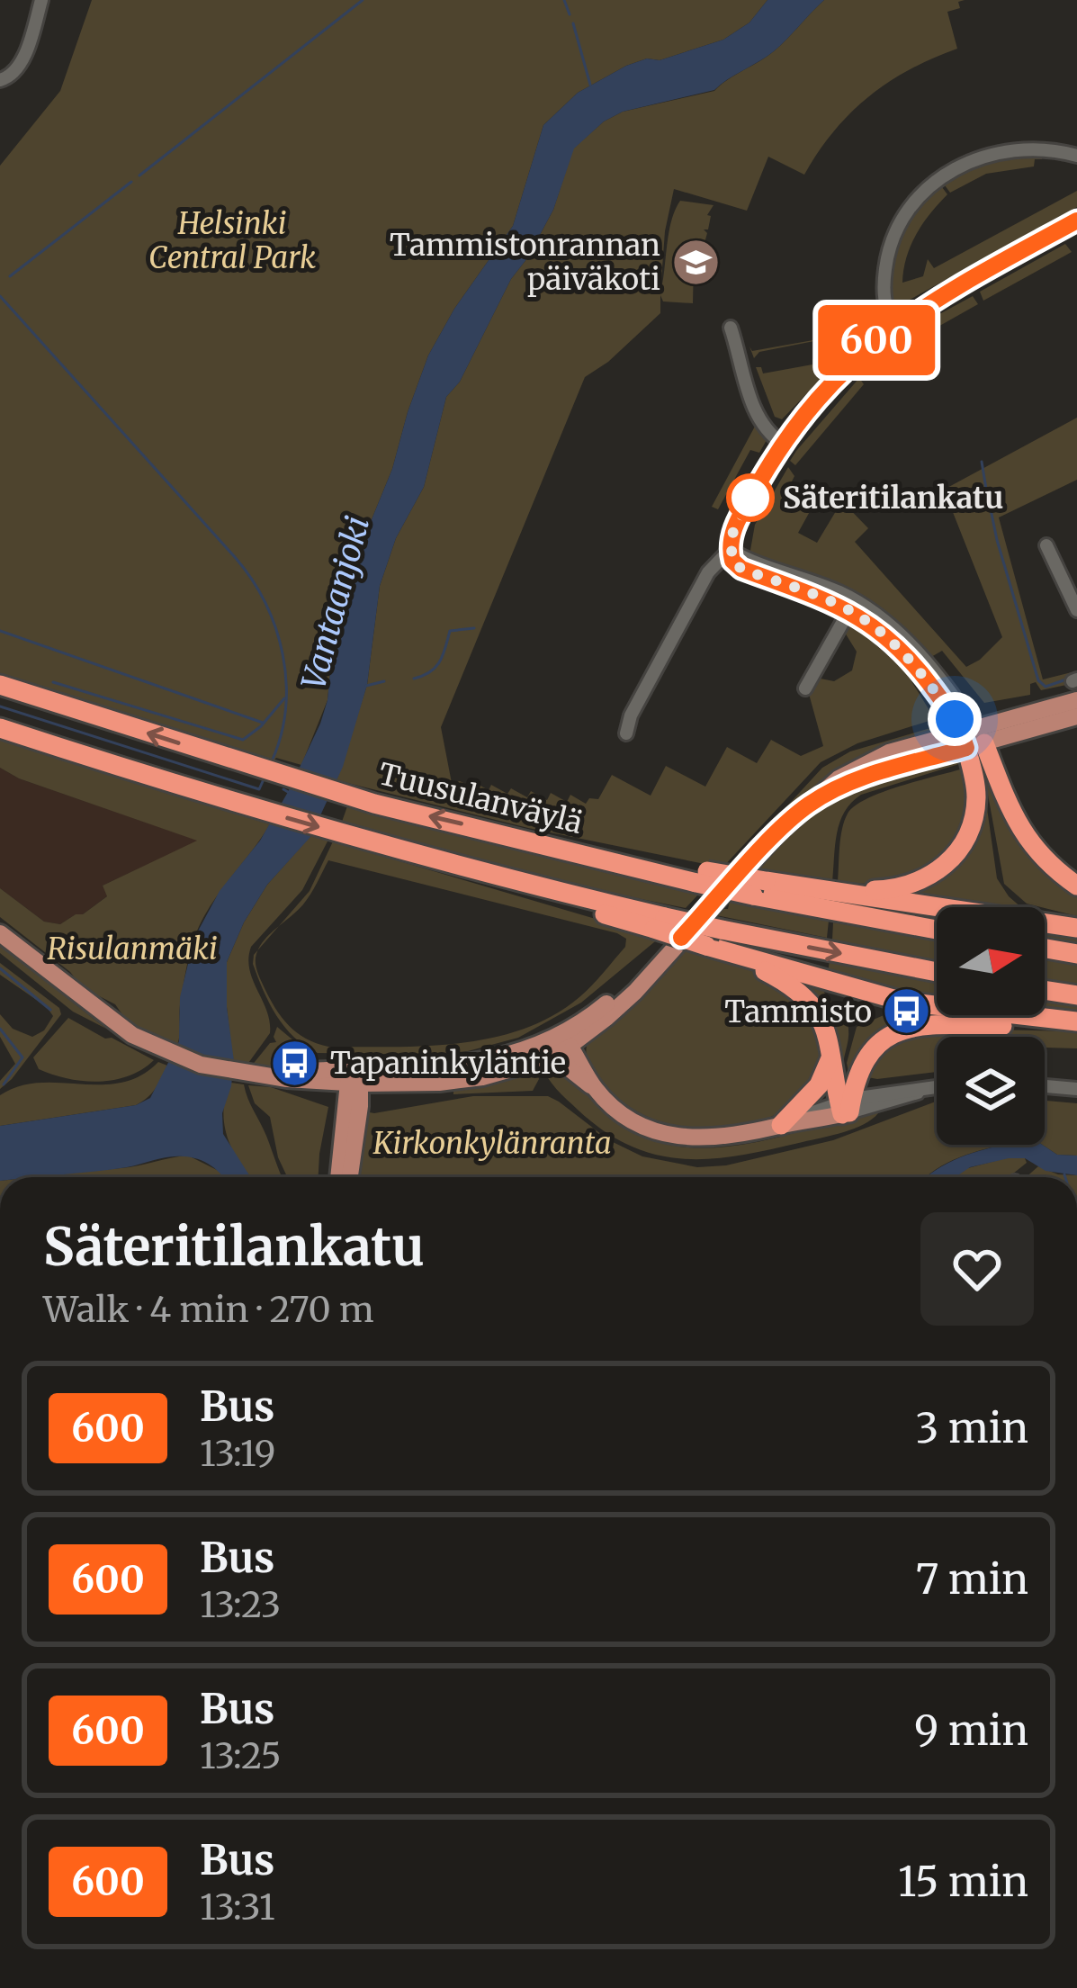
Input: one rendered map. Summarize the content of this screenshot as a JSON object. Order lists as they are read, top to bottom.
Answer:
{
  "streets": {
    "highway": ["Tuusulanväylä"]
  },
  "water": ["Vantaanjoki"],
  "parks": ["Helsinki Central Park", "Risulanmäki", "Kirkonkylänranta"],
  "places": {
    "school or university": ["Tammistonrannan päiväkoti"],
    "other": ["Säteritilankatu"],
    "bus stop": ["Tammisto", "Tapaninkyläntie"]
  },
  "lines": ["bus line 600"],
  "north": "right",
  "page": {
    "on_map": "600",
    "heading": ["Säteritilankatu", "Walk · 4 min · 270 m"],
    "list": [
      {
        "mark": "600",
        "name": "Bus",
        "note": "13:19",
        "value": "3 min"
      },
      {
        "mark": "600",
        "name": "Bus",
        "note": "13:23",
        "value": "7 min"
      },
      {
        "mark": "600",
        "name": "Bus",
        "note": "13:25",
        "value": "9 min"
      },
      {
        "mark": "600",
        "name": "Bus",
        "note": "13:31",
        "value": "15 min"
      }
    ]
  }
}
